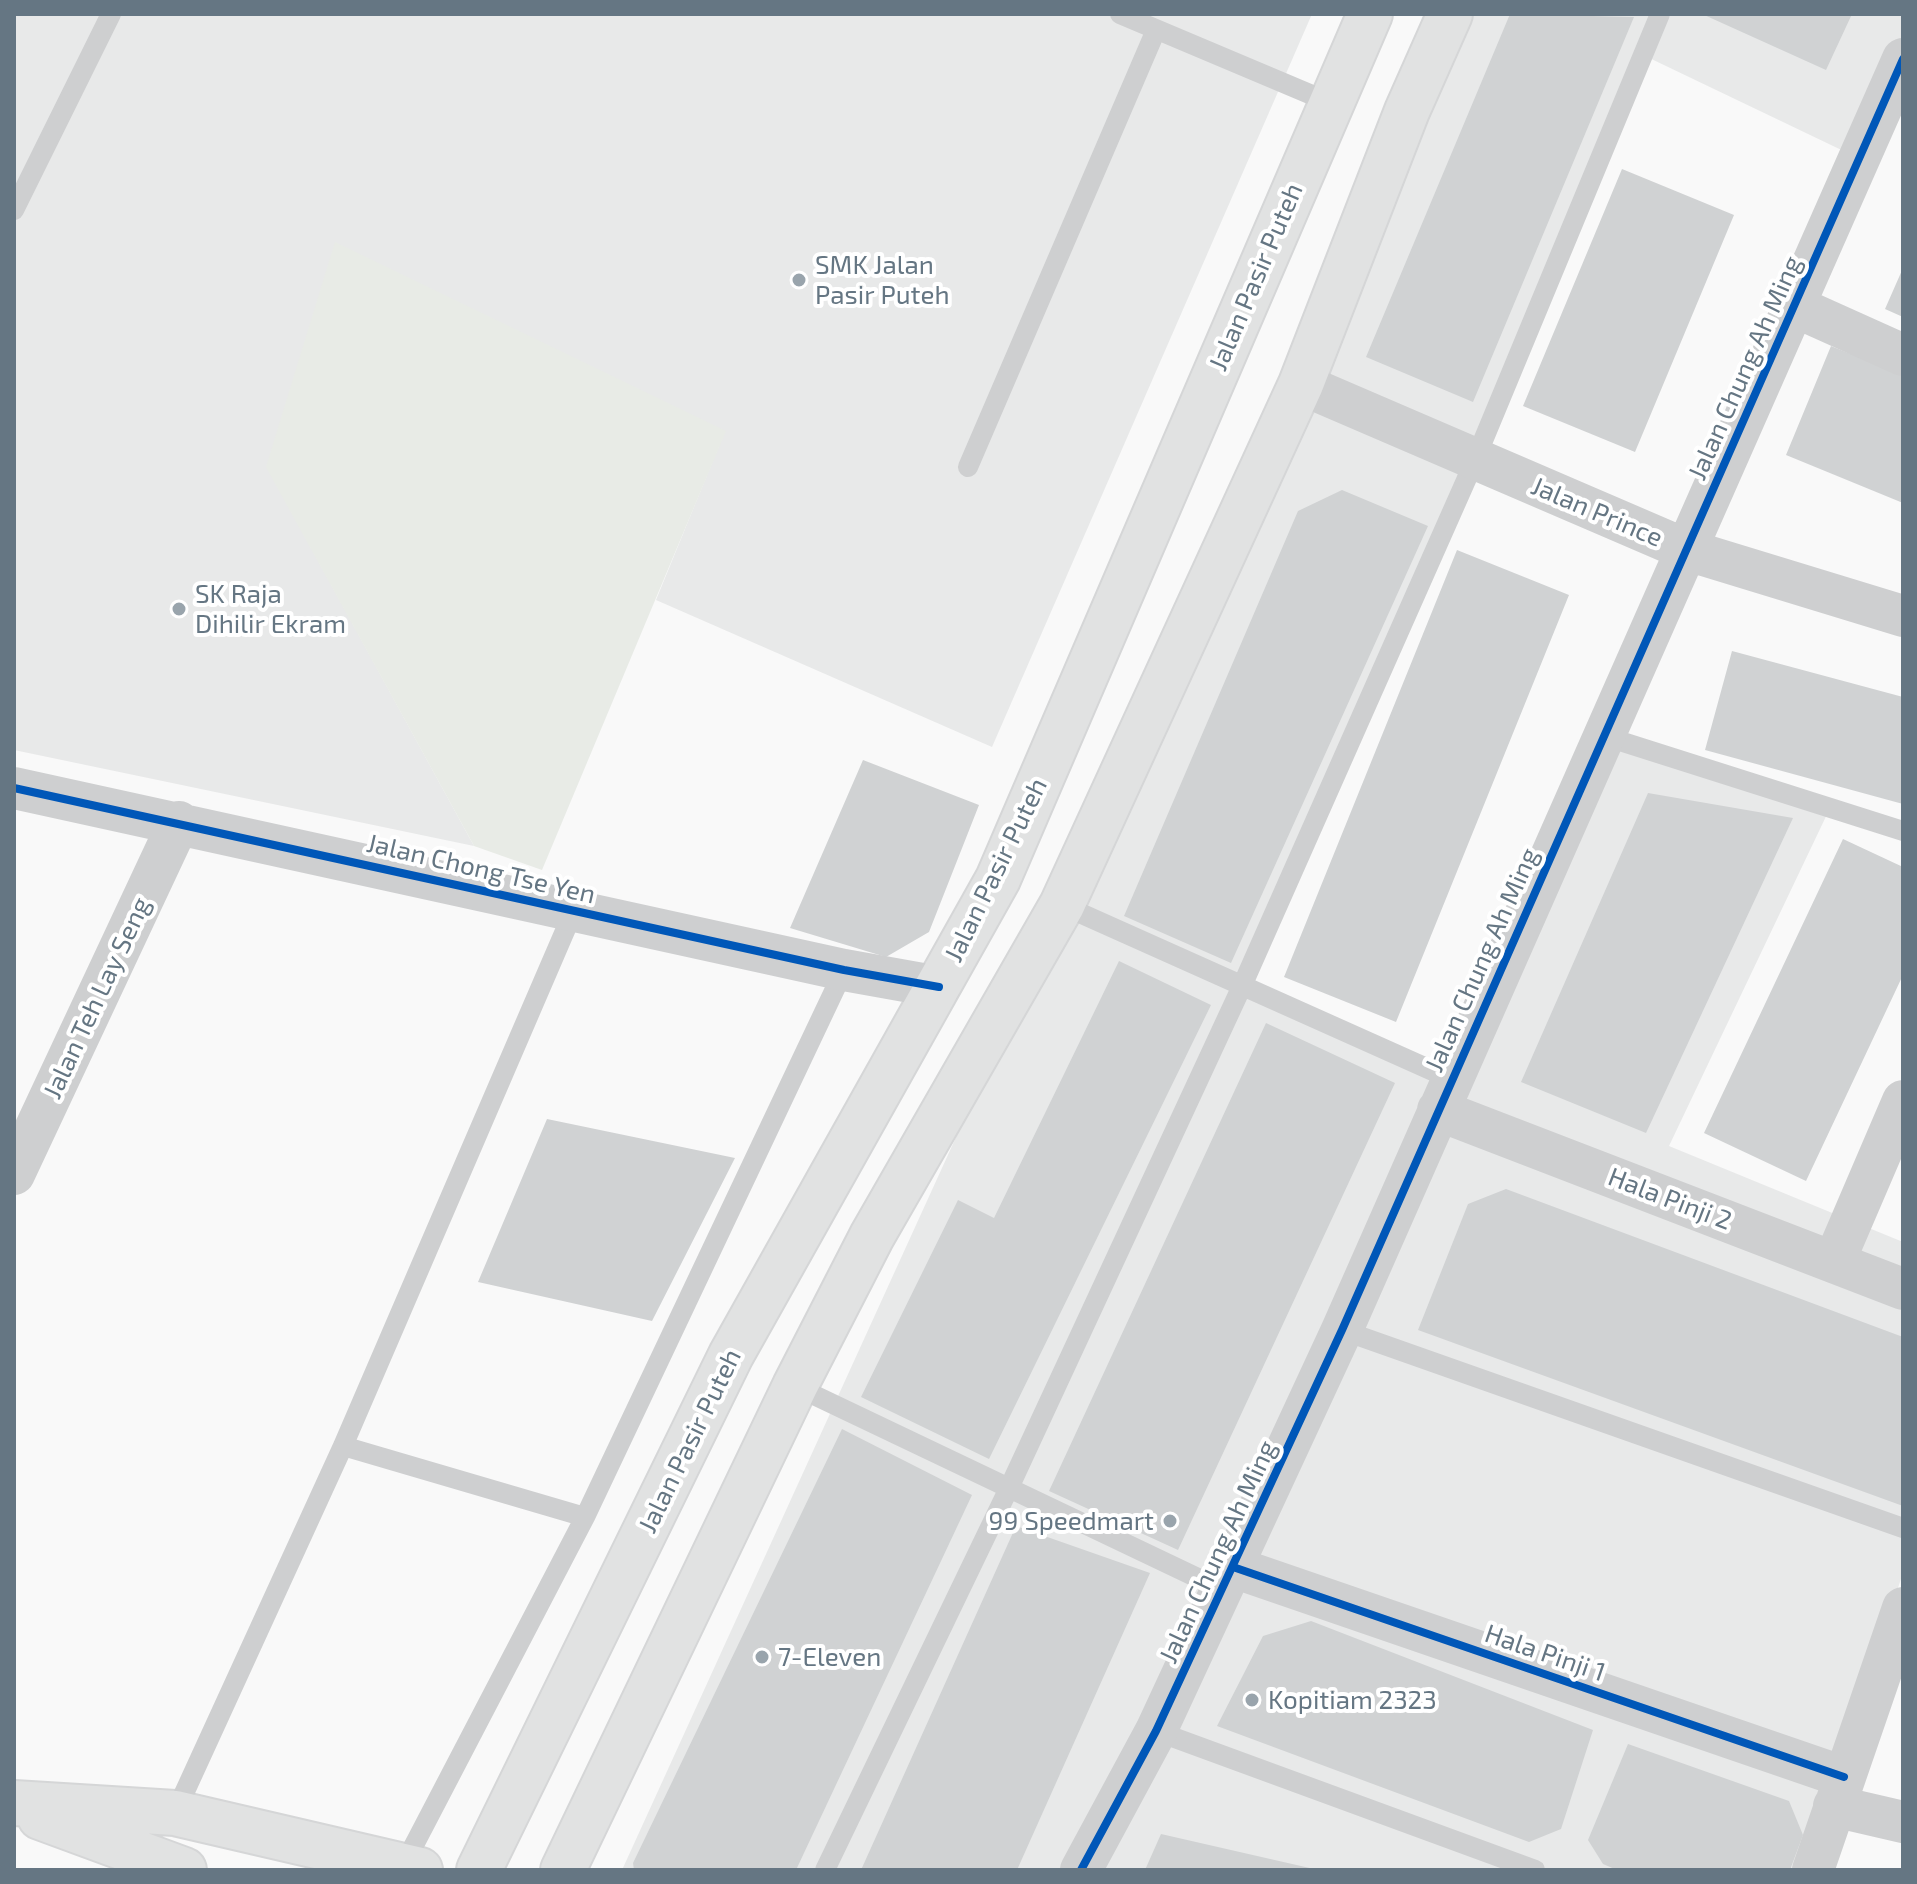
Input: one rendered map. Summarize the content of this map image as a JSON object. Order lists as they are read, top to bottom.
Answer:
{
  "streets": {
    "main road": ["Jalan Pasir Puteh"],
    "street": [
      "Jalan Chung Ah Ming",
      "Jalan Prince",
      "Jalan Chong Tse Yen",
      "Jalan Teh Lay Seng",
      "Hala Pinji 2",
      "Hala Pinji 1"
    ]
  },
  "crossings": [
    ["Jalan Pasir Puteh", "Jalan Chong Tse Yen"],
    ["Jalan Chung Ah Ming", "Jalan Prince"],
    ["Jalan Chung Ah Ming", "Hala Pinji 2"],
    ["Jalan Chung Ah Ming", "Hala Pinji 1"],
    ["Jalan Chong Tse Yen", "Jalan Teh Lay Seng"]
  ],
  "places": [
    "SMK Jalan Pasir Puteh",
    "SK Raja Dihilir Ekram",
    "99 Speedmart",
    "7-Eleven",
    "Kopitiam 2323"
  ]
}
